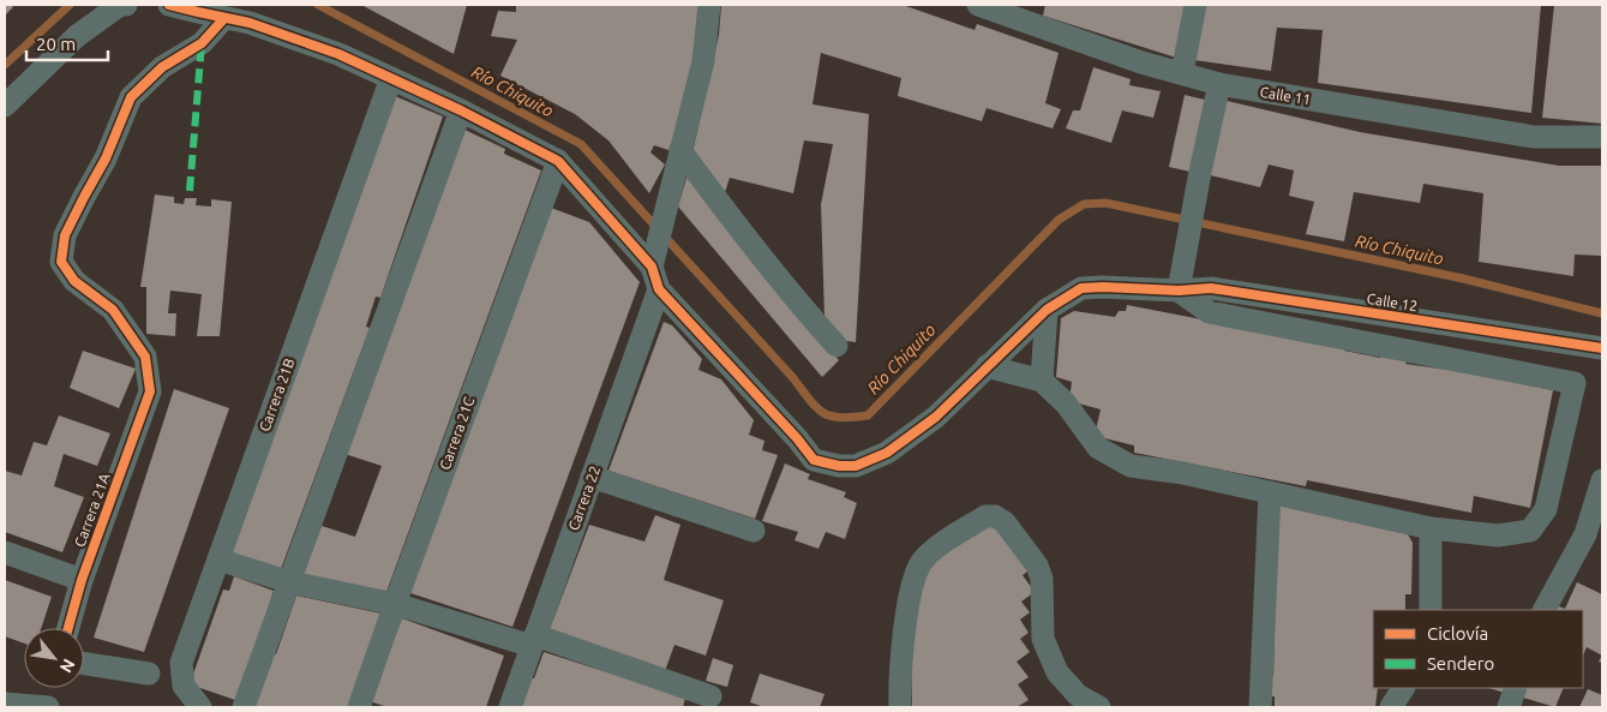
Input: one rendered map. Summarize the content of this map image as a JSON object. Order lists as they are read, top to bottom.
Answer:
{
  "streets": {
    "street": [
      "Calle 11",
      "Calle 12",
      "Carrera 21B",
      "Carrera 21C",
      "Carrera 22",
      "Carrera 21A"
    ]
  },
  "crossings": [
    ["Calle 12", "Carrera 22"]
  ],
  "water": ["Río Chiquito"],
  "legend": ["Ciclovía", "Sendero"],
  "scale_bar": "20 m",
  "north": "bottom right"
}
